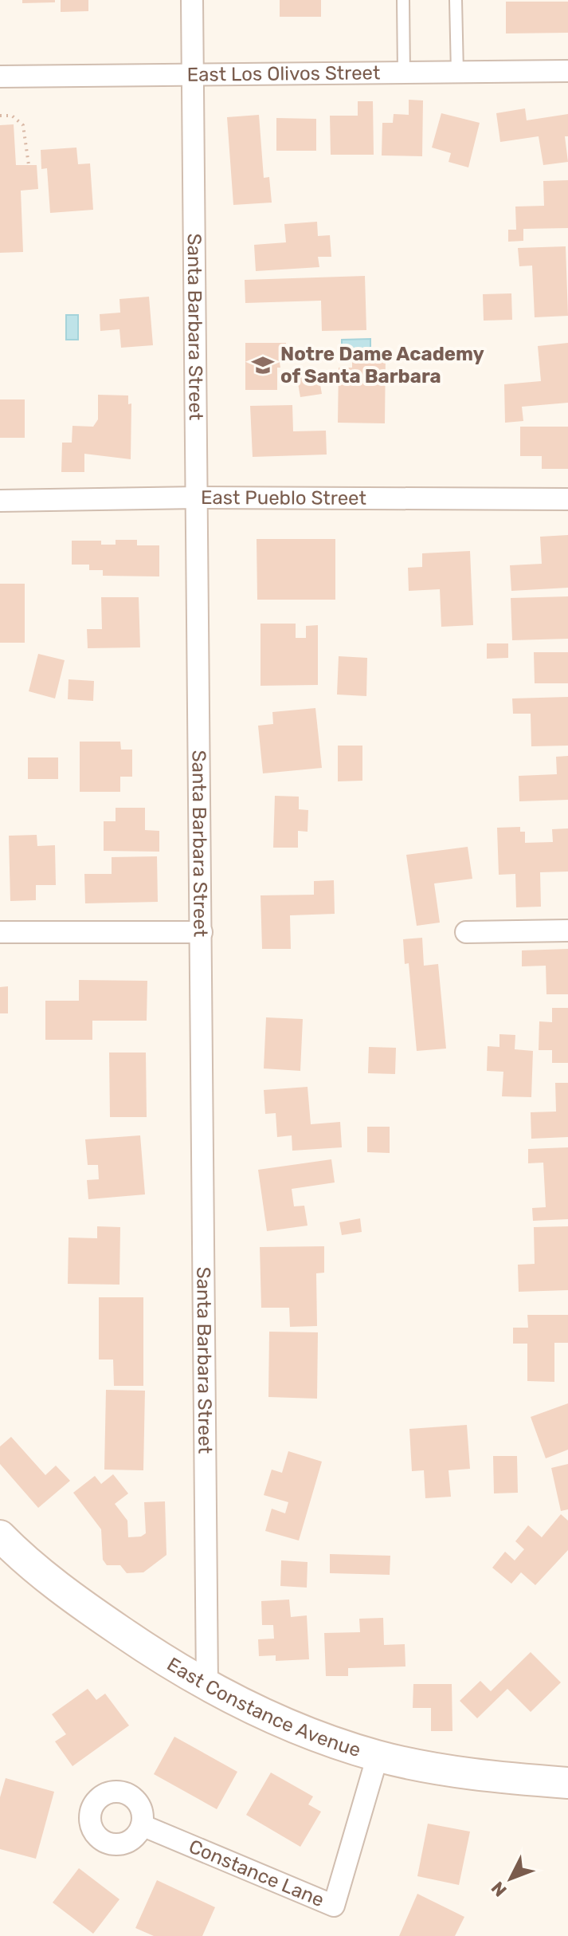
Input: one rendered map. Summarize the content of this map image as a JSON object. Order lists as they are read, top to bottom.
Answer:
{
  "streets": {
    "street": [
      "East Los Olivos Street",
      "Santa Barbara Street",
      "East Pueblo Street",
      "East Constance Avenue",
      "Constance Lane"
    ]
  },
  "crossings": [
    ["East Los Olivos Street", "Santa Barbara Street"],
    ["Santa Barbara Street", "East Pueblo Street"],
    ["Santa Barbara Street", "East Constance Avenue"],
    ["East Constance Avenue", "Constance Lane"]
  ],
  "places": {
    "school or university": ["Notre Dame Academy of Santa Barbara"]
  },
  "north": "bottom left"
}
